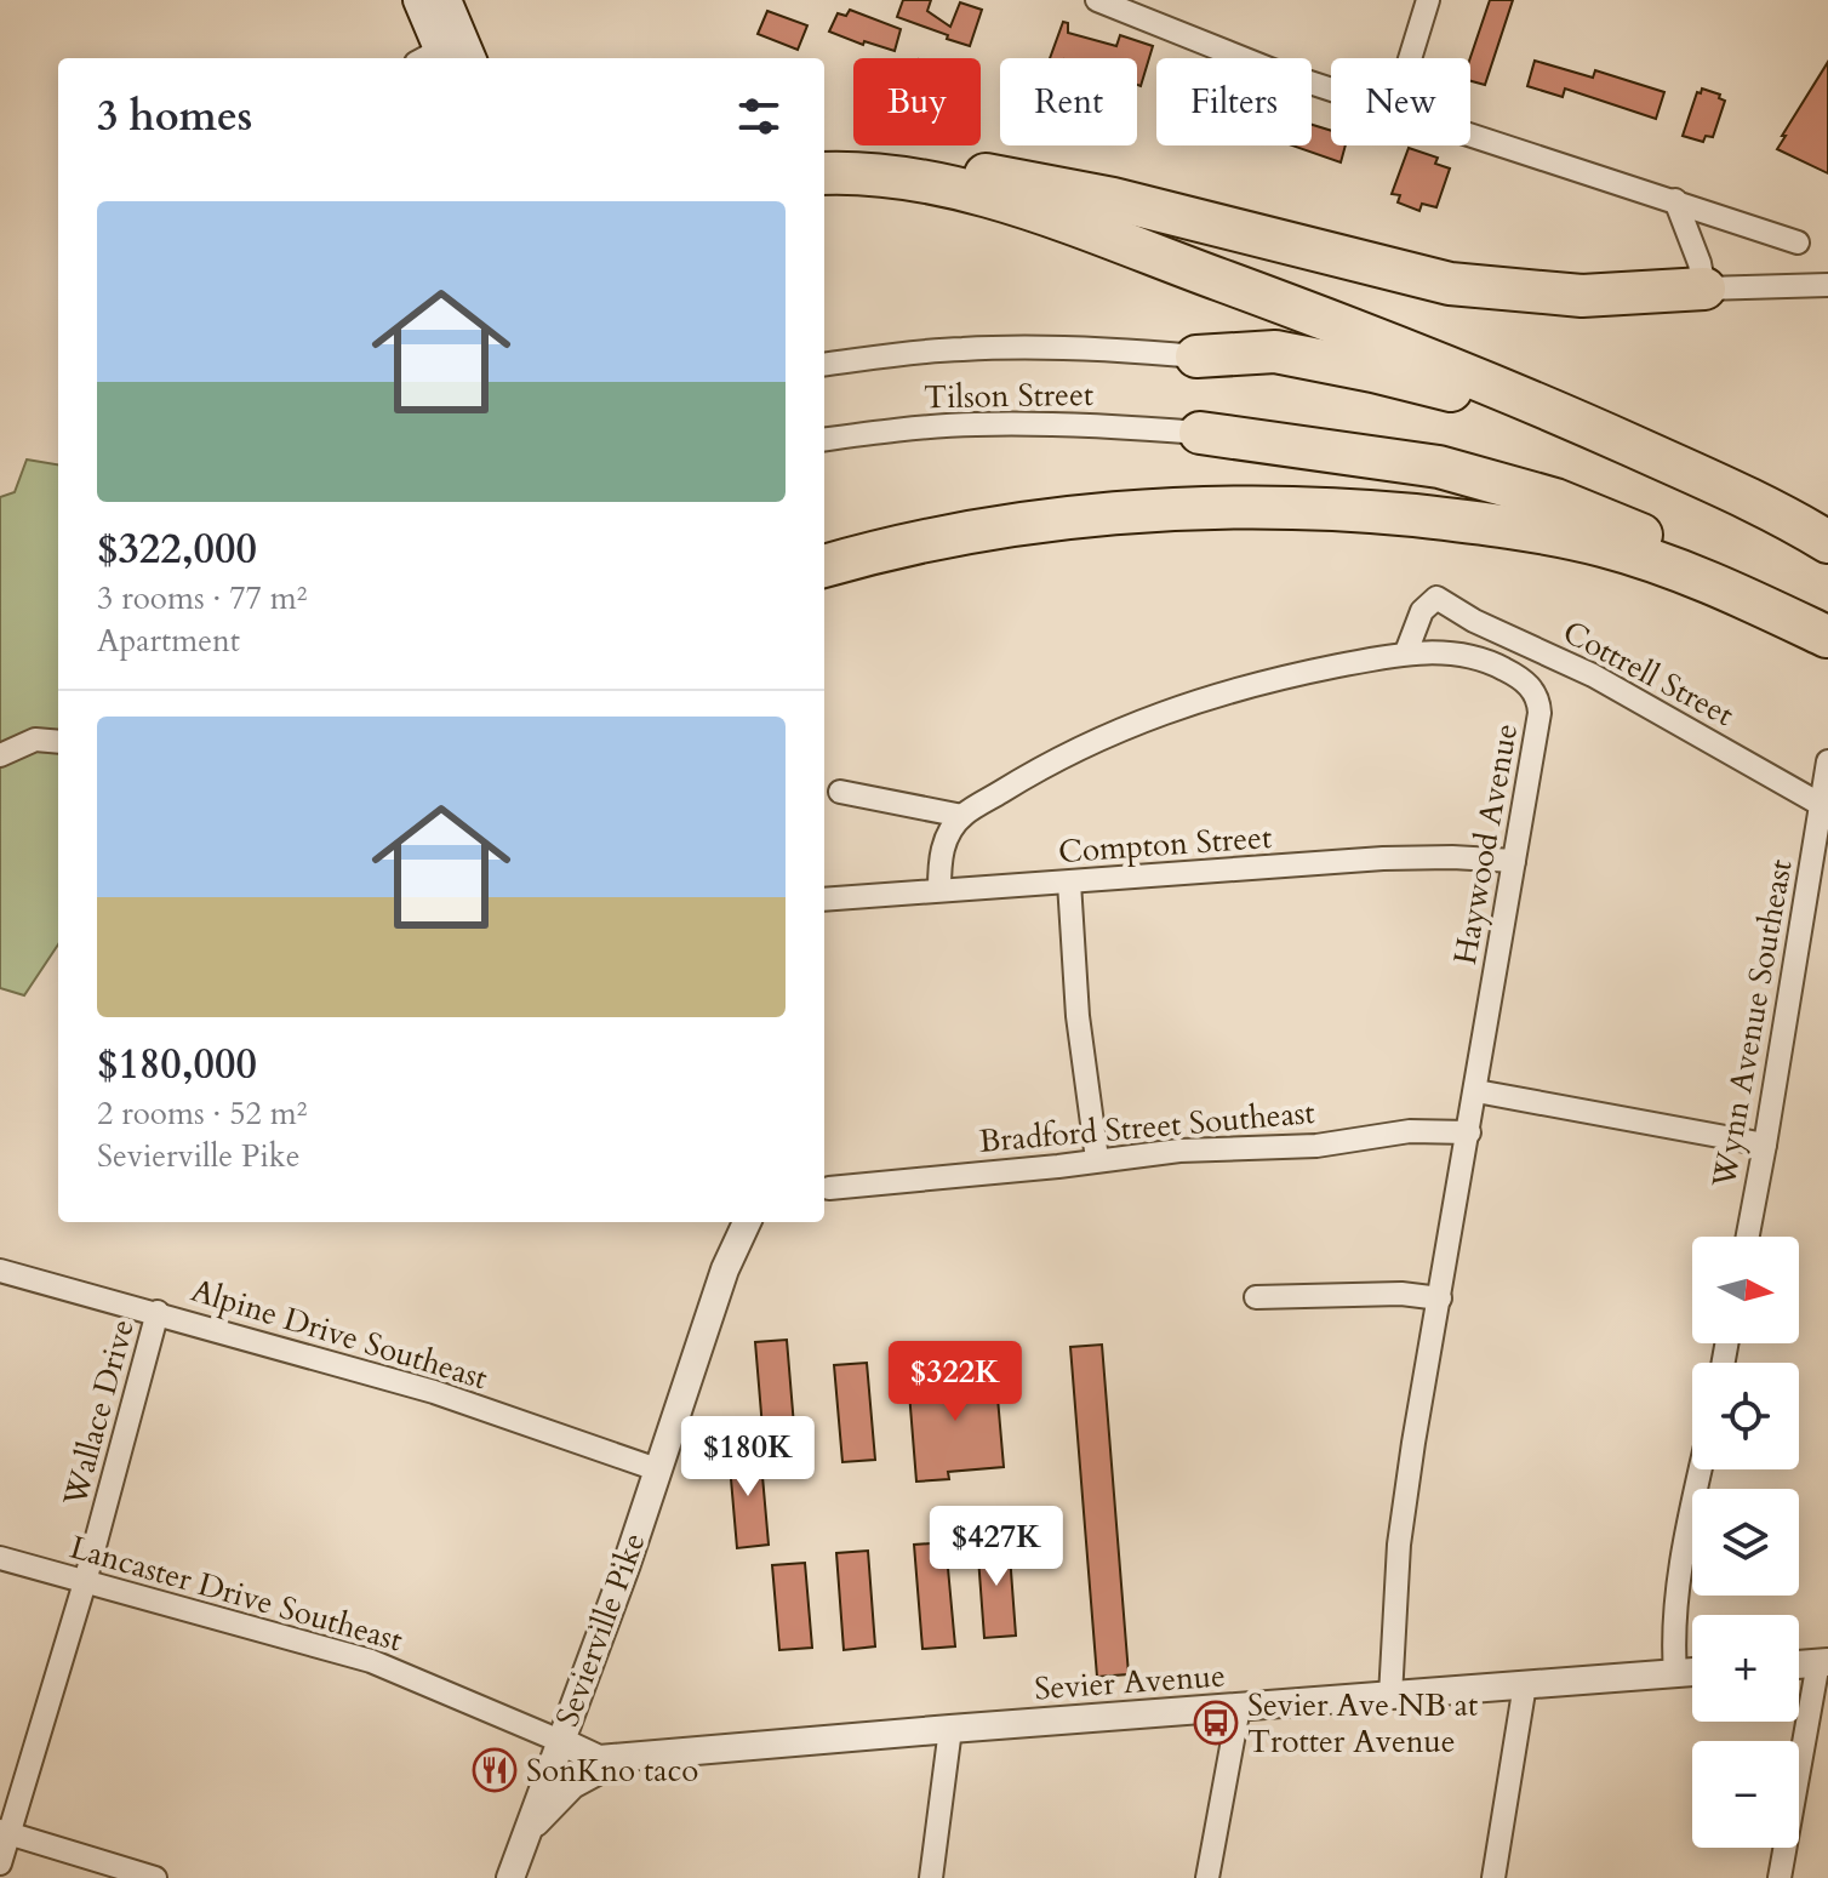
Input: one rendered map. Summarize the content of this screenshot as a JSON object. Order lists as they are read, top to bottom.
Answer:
{
  "streets": {
    "street": [
      "Tilson Street",
      "Cottrell Street",
      "Compton Street",
      "Haywood Avenue",
      "Wynn Avenue Southeast",
      "Bradford Street Southeast",
      "Alpine Drive Southeast",
      "Wallace Drive",
      "Lancaster Drive Southeast",
      "Sevierville Pike",
      "Sevier Avenue"
    ]
  },
  "crossings": [
    ["Cottrell Street", "Haywood Avenue"],
    ["Cottrell Street", "Wynn Avenue Southeast"],
    ["Compton Street", "Haywood Avenue"],
    ["Haywood Avenue", "Bradford Street Southeast"],
    ["Haywood Avenue", "Sevier Avenue"],
    ["Alpine Drive Southeast", "Wallace Drive"],
    ["Alpine Drive Southeast", "Sevierville Pike"],
    ["Wallace Drive", "Lancaster Drive Southeast"],
    ["Lancaster Drive Southeast", "Sevierville Pike"],
    ["Lancaster Drive Southeast", "Sevier Avenue"],
    ["Sevierville Pike", "Sevier Avenue"]
  ],
  "places": {
    "bus stop": ["Sevier Ave NB at Trotter Avenue"],
    "restaurant": ["SonKno taco"]
  },
  "north": "right",
  "page": {
    "chip": [
      "Buy",
      "Rent",
      "Filters",
      "New"
    ],
    "heading": "3 homes",
    "list": [
      {
        "name": "$322,000",
        "note": "3 rooms · 77 m² · Apartment"
      },
      {
        "name": "$180,000",
        "note": "2 rooms · 52 m² · Sevierville Pike"
      }
    ],
    "map_buttons": ["+", "−"],
    "price": ["$322K", "$180K", "$427K"]
  }
}
